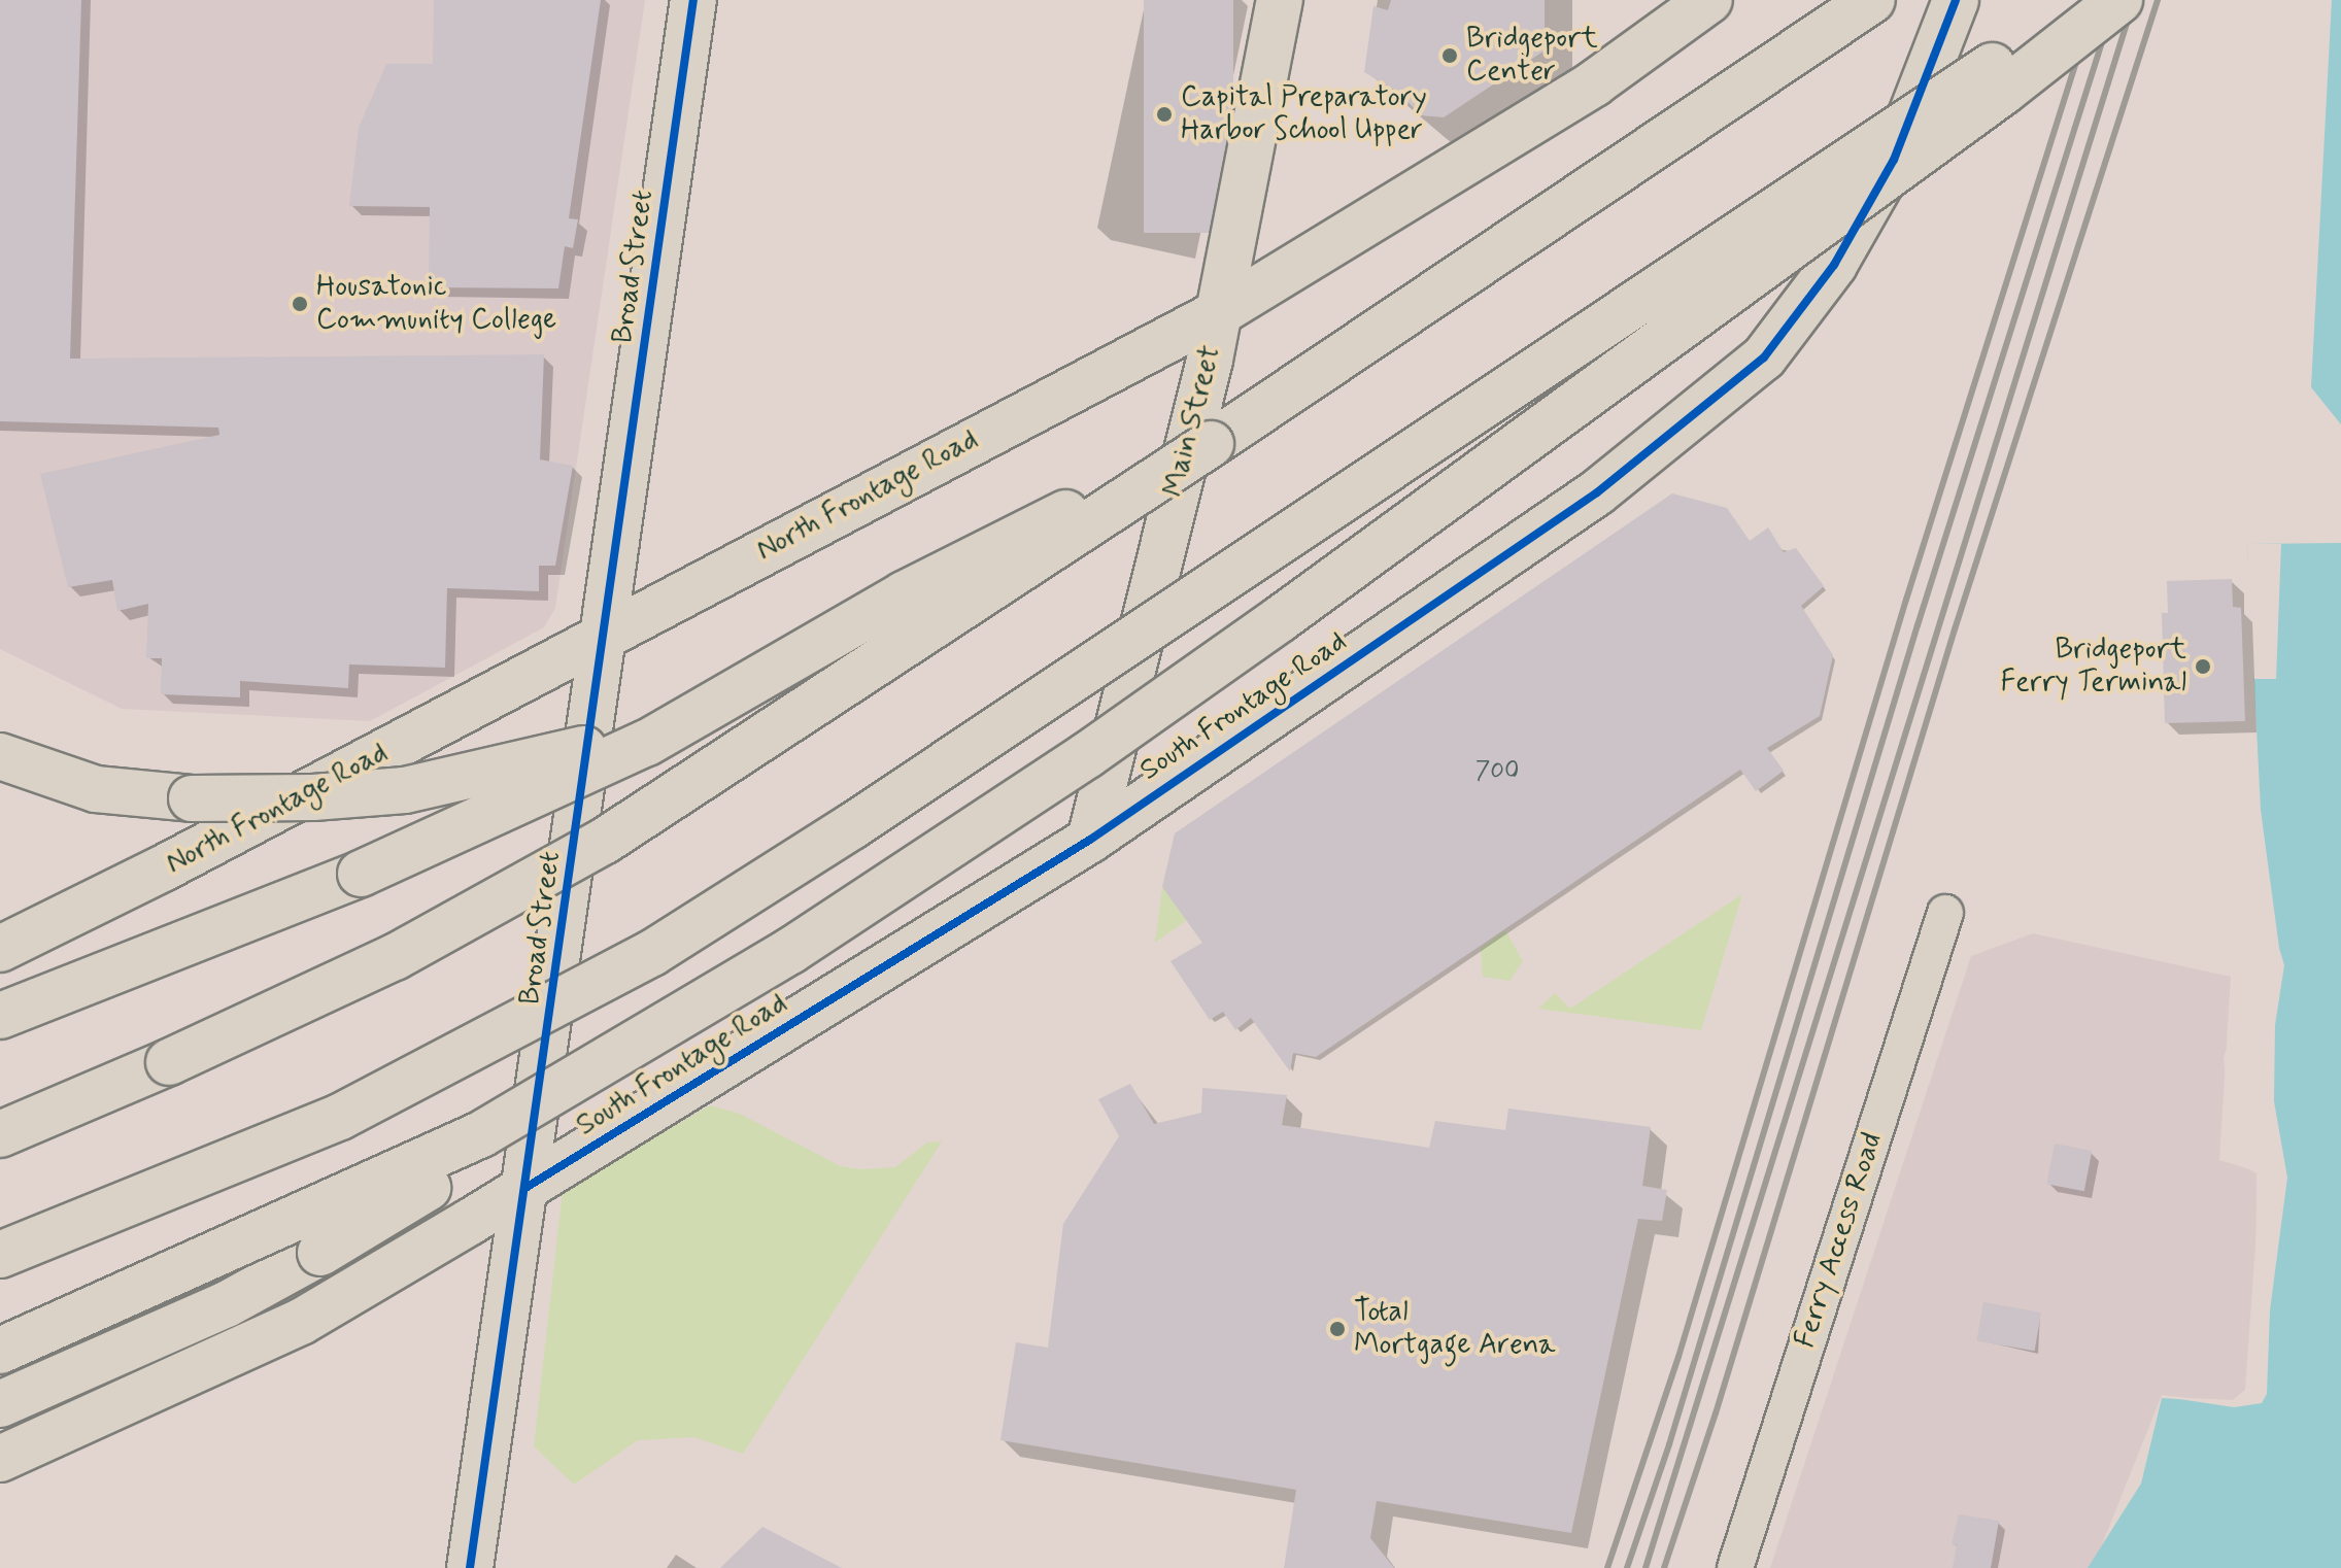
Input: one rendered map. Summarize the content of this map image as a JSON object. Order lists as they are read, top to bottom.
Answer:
{
  "streets": {
    "main road": [
      "Broad Street",
      "Main Street",
      "North Frontage Road",
      "South Frontage Road"
    ],
    "street": ["Ferry Access Road"]
  },
  "crossings": [
    ["Broad Street", "North Frontage Road"],
    ["Broad Street", "South Frontage Road"],
    ["Main Street", "North Frontage Road"],
    ["Main Street", "South Frontage Road"]
  ],
  "places": [
    "Bridgeport Center",
    "Capital Preparatory Harbor School Upper",
    "Housatonic Community College",
    "Bridgeport Ferry Terminal",
    "Total Mortgage Arena"
  ],
  "house_numbers": ["700"]
}
